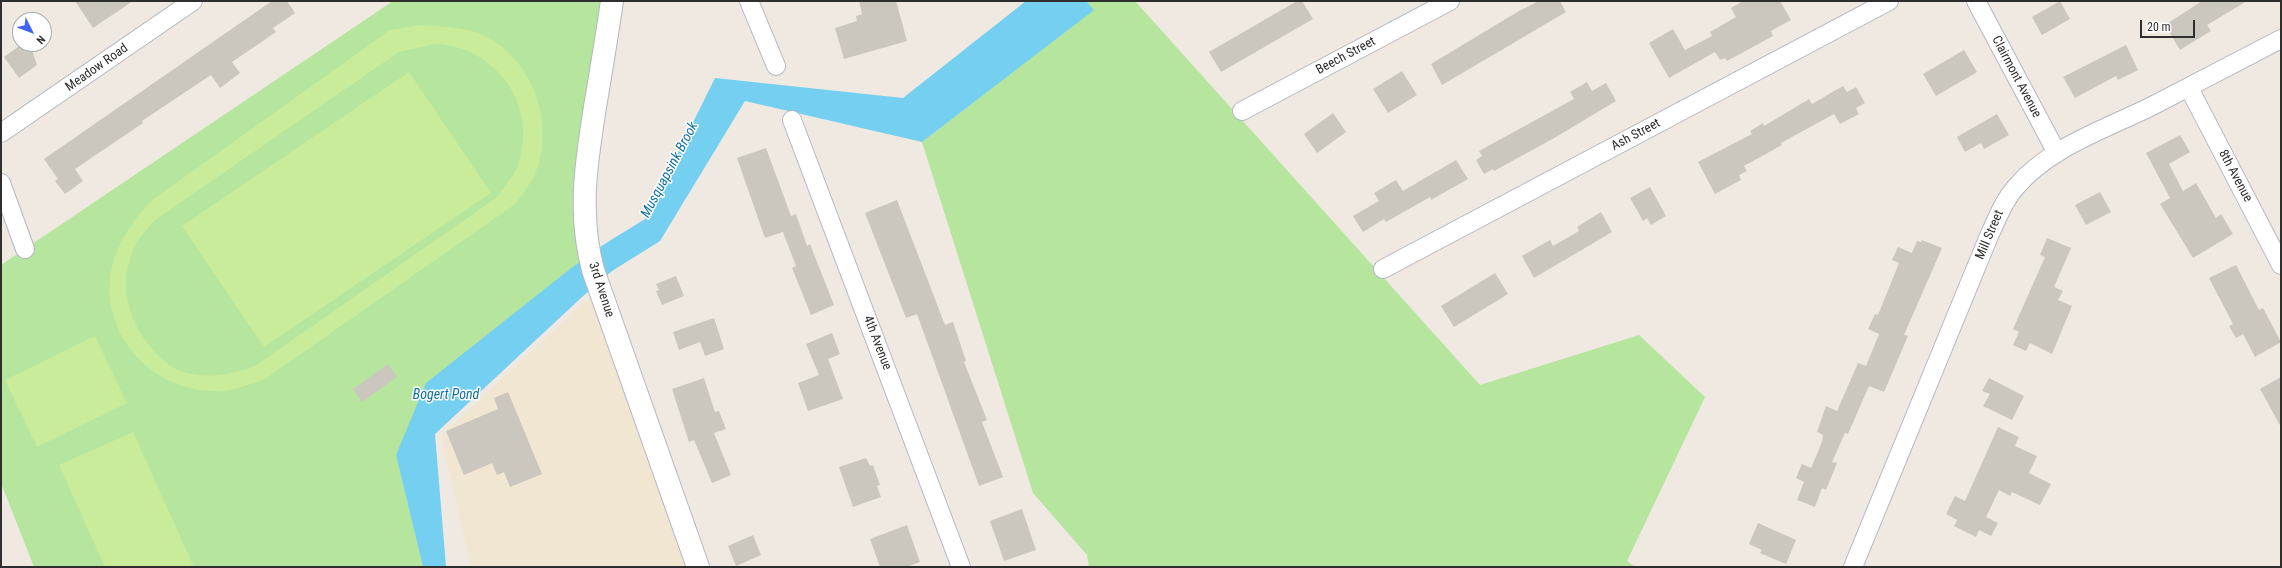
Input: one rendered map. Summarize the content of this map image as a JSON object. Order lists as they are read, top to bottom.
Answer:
{
  "streets": {
    "main road": ["3rd Avenue"],
    "street": [
      "Beech Street",
      "Meadow Road",
      "Clairmont Avenue",
      "Ash Street",
      "8th Avenue",
      "Mill Street",
      "4th Avenue"
    ]
  },
  "crossings": [
    ["Clairmont Avenue", "Mill Street"],
    ["8th Avenue", "Mill Street"]
  ],
  "water": ["Musquapsink Brook", "Bogert Pond"],
  "scale_bar": "20 m",
  "north": "bottom right"
}
